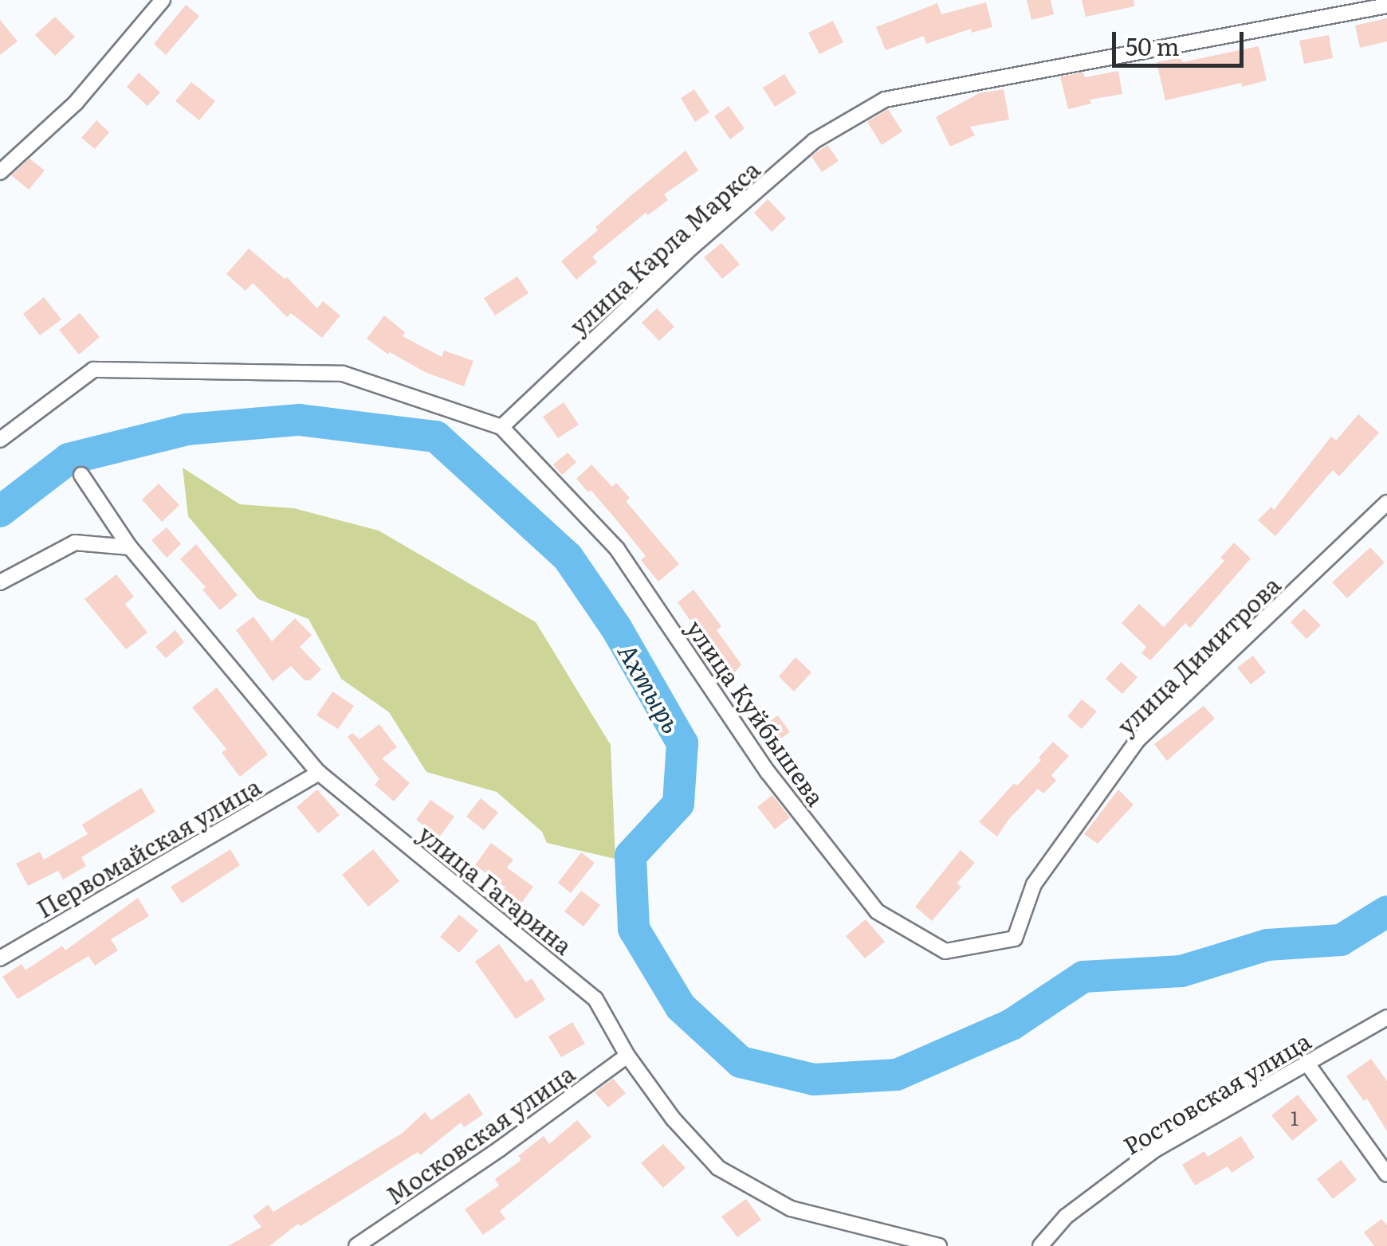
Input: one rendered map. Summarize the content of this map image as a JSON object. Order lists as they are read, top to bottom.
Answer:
{
  "streets": {
    "street": [
      "улица Карла Маркса",
      "улица Димитрова",
      "улица Куйбышева",
      "Первомайская улица",
      "улица Гагарина",
      "Ростовская улица",
      "Московская улица"
    ]
  },
  "crossings": [
    ["улица Карла Маркса", "улица Куйбышева"],
    ["улица Димитрова", "улица Куйбышева"],
    ["Первомайская улица", "улица Гагарина"],
    ["улица Гагарина", "Московская улица"]
  ],
  "water": ["Ахтырь"],
  "house_numbers": ["1"],
  "scale_bar": "50 m"
}
